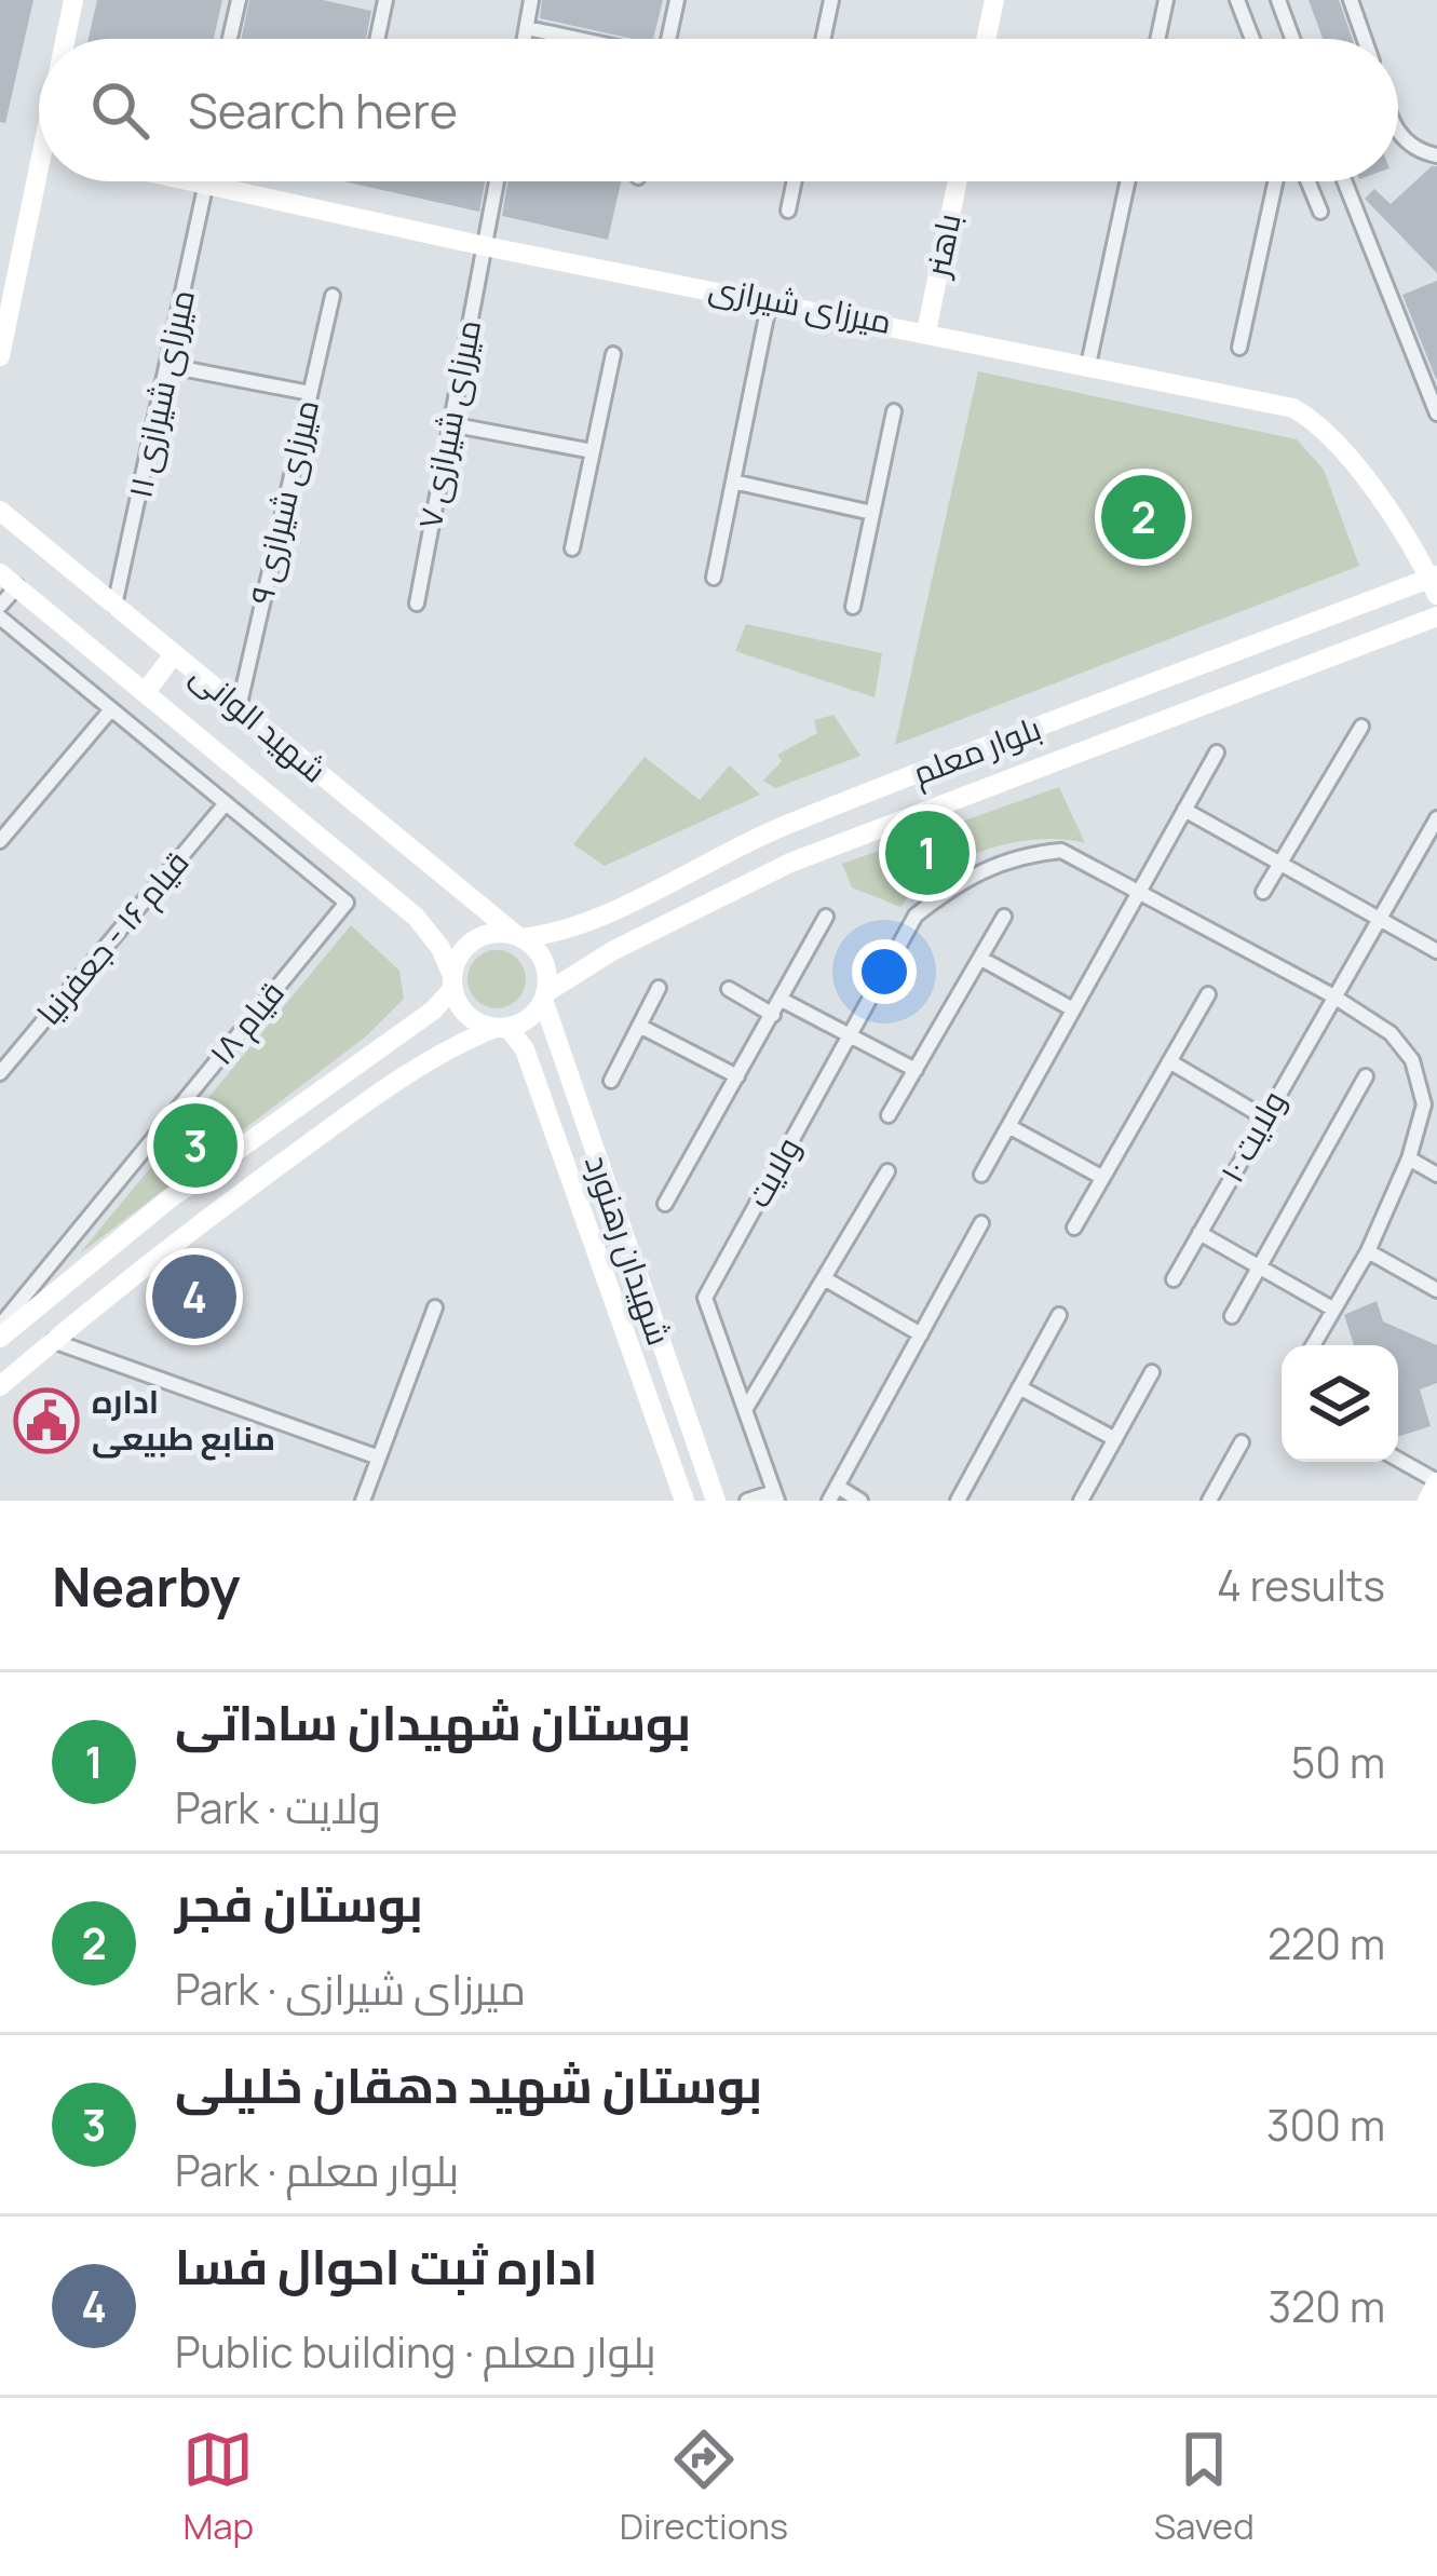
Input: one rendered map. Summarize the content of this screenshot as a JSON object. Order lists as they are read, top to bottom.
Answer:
{
  "streets": {
    "street": [
      "باهنر",
      "میرزای شیرازی",
      "میرزای شیرازی ۱۱",
      "میرزای شیرازی ۷",
      "میرزای شیرازی ۹",
      "شهید الوانی",
      "بلوار معلم",
      "قیام ۱۶ - جعفرنیا",
      "قیام ۱۸",
      "ولایت ۱۰",
      "ولایت",
      "شهیدان رهنورد"
    ]
  },
  "crossings": [
    ["باهنر", "میرزای شیرازی"],
    ["میرزای شیرازی", "میرزای شیرازی ۱۱"],
    ["میرزای شیرازی", "میرزای شیرازی ۷"],
    ["میرزای شیرازی", "بلوار معلم"],
    ["میرزای شیرازی ۱۱", "شهید الوانی"],
    ["میرزای شیرازی ۹", "شهید الوانی"],
    ["شهید الوانی", "بلوار معلم"],
    ["شهید الوانی", "شهیدان رهنورد"],
    ["بلوار معلم", "شهیدان رهنورد"],
    ["قیام ۱۶ - جعفرنیا", "قیام ۱۸"]
  ],
  "places": {
    "public building": ["اداره منابع طبیعی"]
  },
  "page": {
    "search": "Search here",
    "pins": [
      "2",
      "1",
      "3",
      "4"
    ],
    "heading": ["Nearby", "4 results"],
    "list": [
      {
        "mark": "1",
        "name": "بوستان شهیدان ساداتی",
        "note": "Park · ولایت",
        "value": "50 m"
      },
      {
        "mark": "2",
        "name": "بوستان فجر",
        "note": "Park · میرزای شیرازی",
        "value": "220 m"
      },
      {
        "mark": "3",
        "name": "بوستان شهید دهقان خلیلی",
        "note": "Park · بلوار معلم",
        "value": "300 m"
      },
      {
        "mark": "4",
        "name": "اداره ثبت احوال فسا",
        "note": "Public building · بلوار معلم",
        "value": "320 m"
      }
    ],
    "nav": ["Map", "Directions", "Saved"]
  }
}
